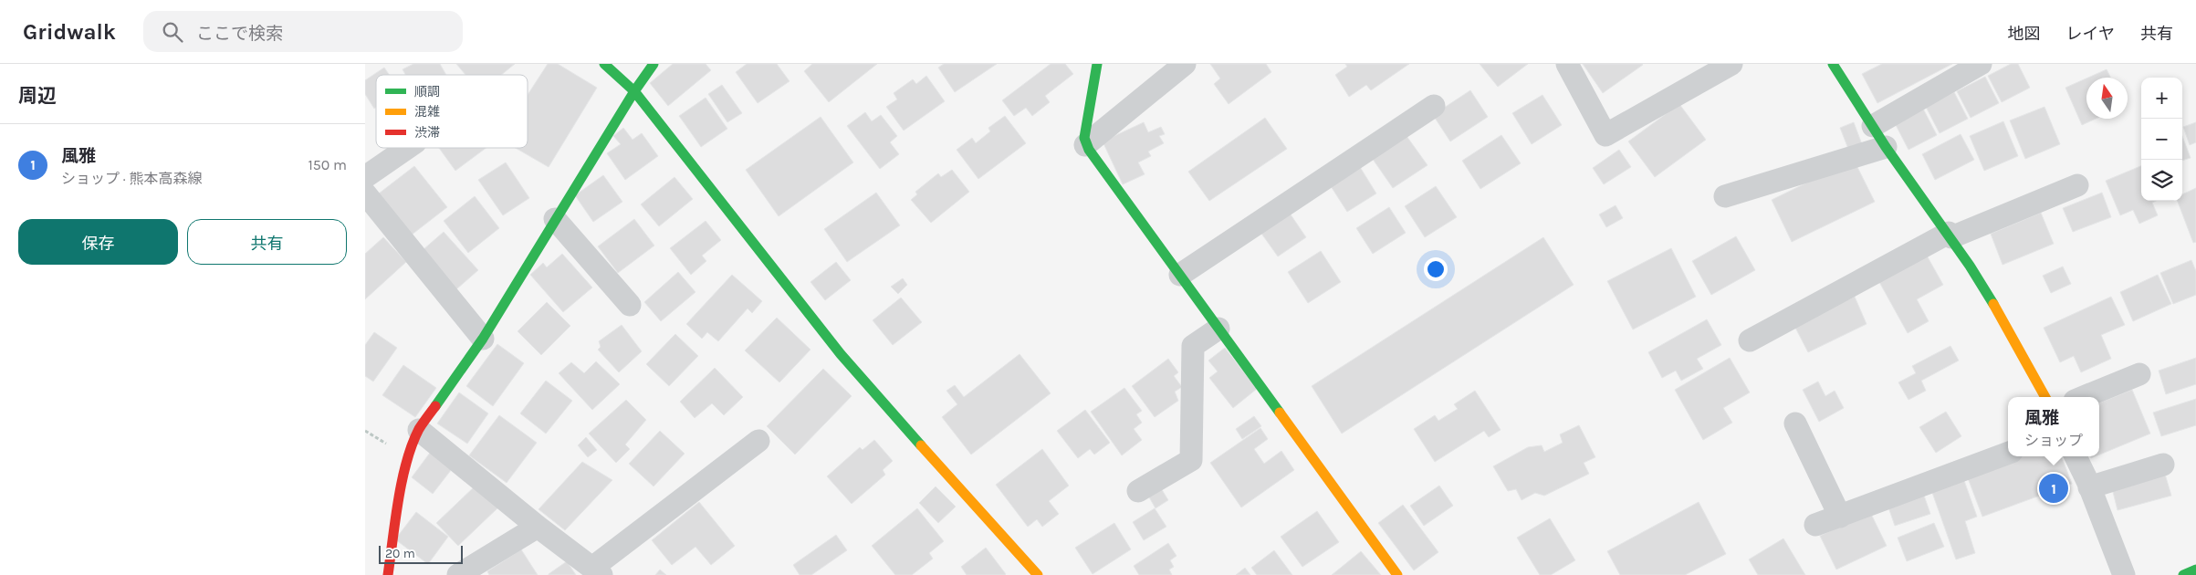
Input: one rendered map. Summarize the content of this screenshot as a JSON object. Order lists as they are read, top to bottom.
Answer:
{
  "legend": ["順調", "混雑", "渋滞"],
  "scale_bar": "20 m",
  "north": "top",
  "page": {
    "header": "Gridwalk",
    "search": "ここで検索",
    "nav": ["地図", "レイヤ", "共有"],
    "heading": "周辺",
    "map_buttons": ["+", "−"],
    "list": [
      {
        "mark": "1",
        "name": "風雅",
        "note": "ショップ · 熊本高森線",
        "value": "150 m"
      }
    ],
    "buttons": ["保存", "共有"],
    "popup": ["風雅", "ショップ"],
    "pins": "1",
    "scale": "20 m"
  }
}
